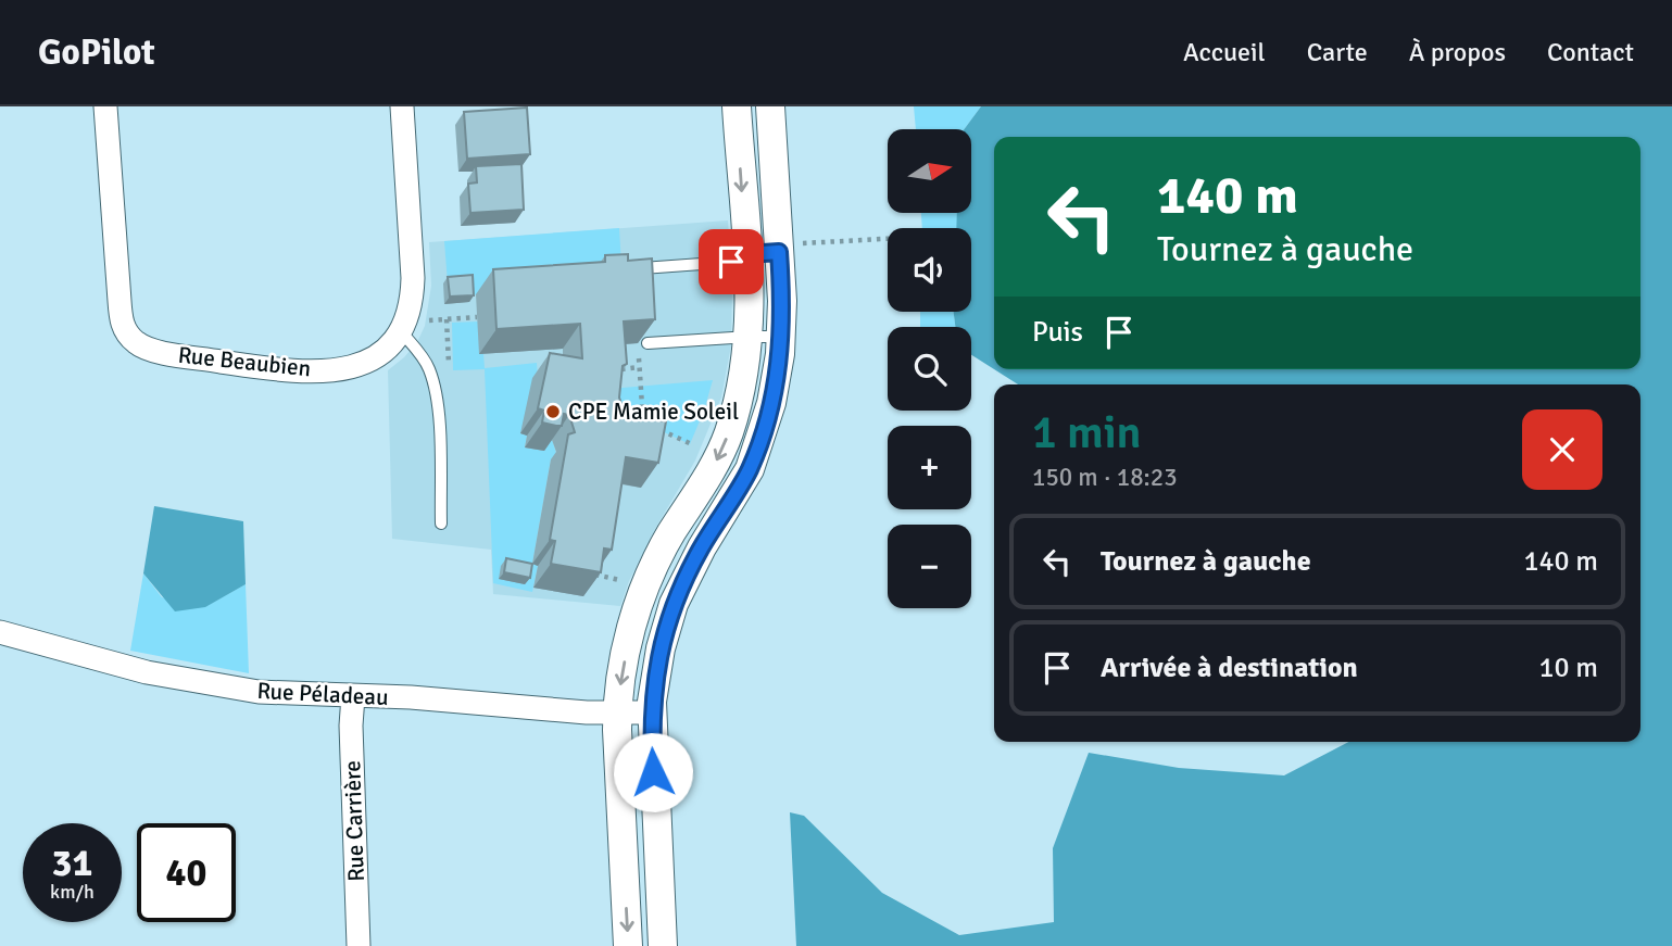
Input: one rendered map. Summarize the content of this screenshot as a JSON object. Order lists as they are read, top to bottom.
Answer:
{
  "streets": {
    "street": ["Rue Beaubien", "Rue Péladeau", "Rue Carrière"]
  },
  "crossings": [
    ["Rue Péladeau", "Rue Carrière"]
  ],
  "places": ["CPE Mamie Soleil"],
  "north": "right",
  "page": {
    "header": "GoPilot",
    "nav": [
      "Accueil",
      "Carte",
      "À propos",
      "Contact"
    ],
    "map_buttons": ["+", "−"],
    "turn": ["140 m", "Tournez à gauche"],
    "then": "Puis",
    "heading": ["1 min", "150 m · 18:23"],
    "list": [
      {
        "name": "Tournez à gauche",
        "value": "140 m"
      },
      {
        "name": "Arrivée à destination",
        "value": "10 m"
      }
    ],
    "speed": "31 km/h",
    "limit": "40"
  }
}
